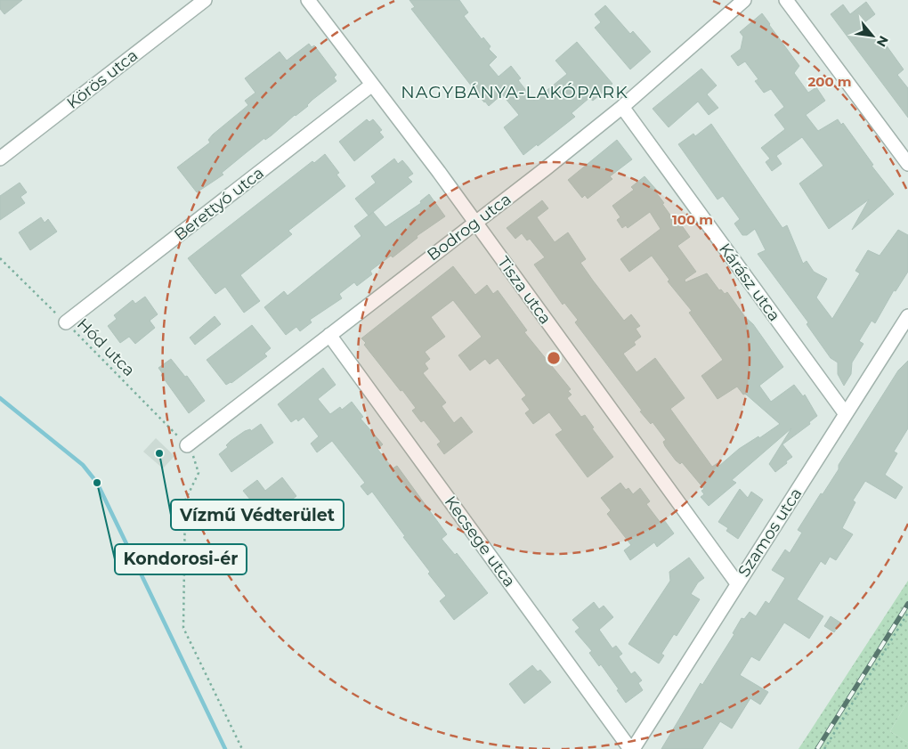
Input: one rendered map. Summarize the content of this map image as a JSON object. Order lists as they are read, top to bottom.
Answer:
{
  "streets": {
    "street": [
      "Körös utca",
      "Berettyó utca",
      "Bodrog utca",
      "Kárász utca",
      "Tisza utca",
      "Szamos utca",
      "Kecsege utca"
    ],
    "path": ["Hód utca"]
  },
  "crossings": [
    ["Berettyó utca", "Tisza utca"],
    ["Berettyó utca", "Hód utca"],
    ["Bodrog utca", "Kárász utca"],
    ["Bodrog utca", "Tisza utca"],
    ["Bodrog utca", "Hód utca"],
    ["Bodrog utca", "Kecsege utca"],
    ["Kárász utca", "Szamos utca"],
    ["Tisza utca", "Szamos utca"],
    ["Szamos utca", "Kecsege utca"]
  ],
  "districts": ["NAGYBÁNYA-LAKÓPARK"],
  "places": ["Vízmű Védterület", "Kondorosi-ér"],
  "north": "bottom right",
  "rings": ["200 m", "100 m"]
}
